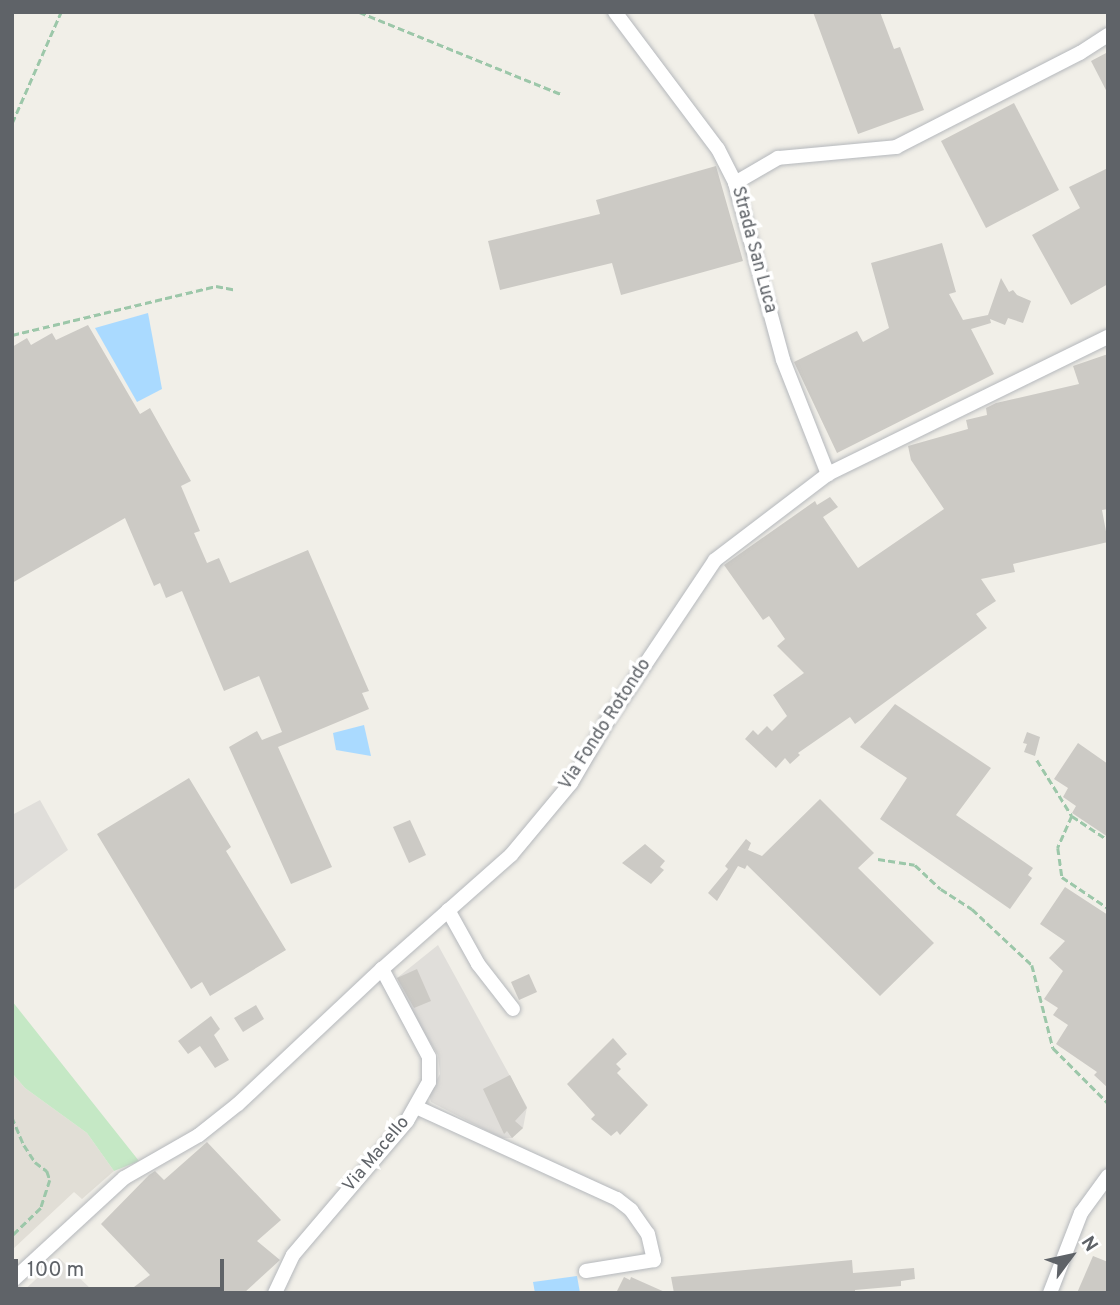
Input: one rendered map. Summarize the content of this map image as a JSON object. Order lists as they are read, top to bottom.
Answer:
{
  "streets": {
    "street": ["Strada San Luca", "Via Fondo Rotondo", "Via Macello"]
  },
  "crossings": [
    ["Strada San Luca", "Via Fondo Rotondo"],
    ["Via Fondo Rotondo", "Via Macello"]
  ],
  "scale_bar": "100 m",
  "north": "top right"
}
